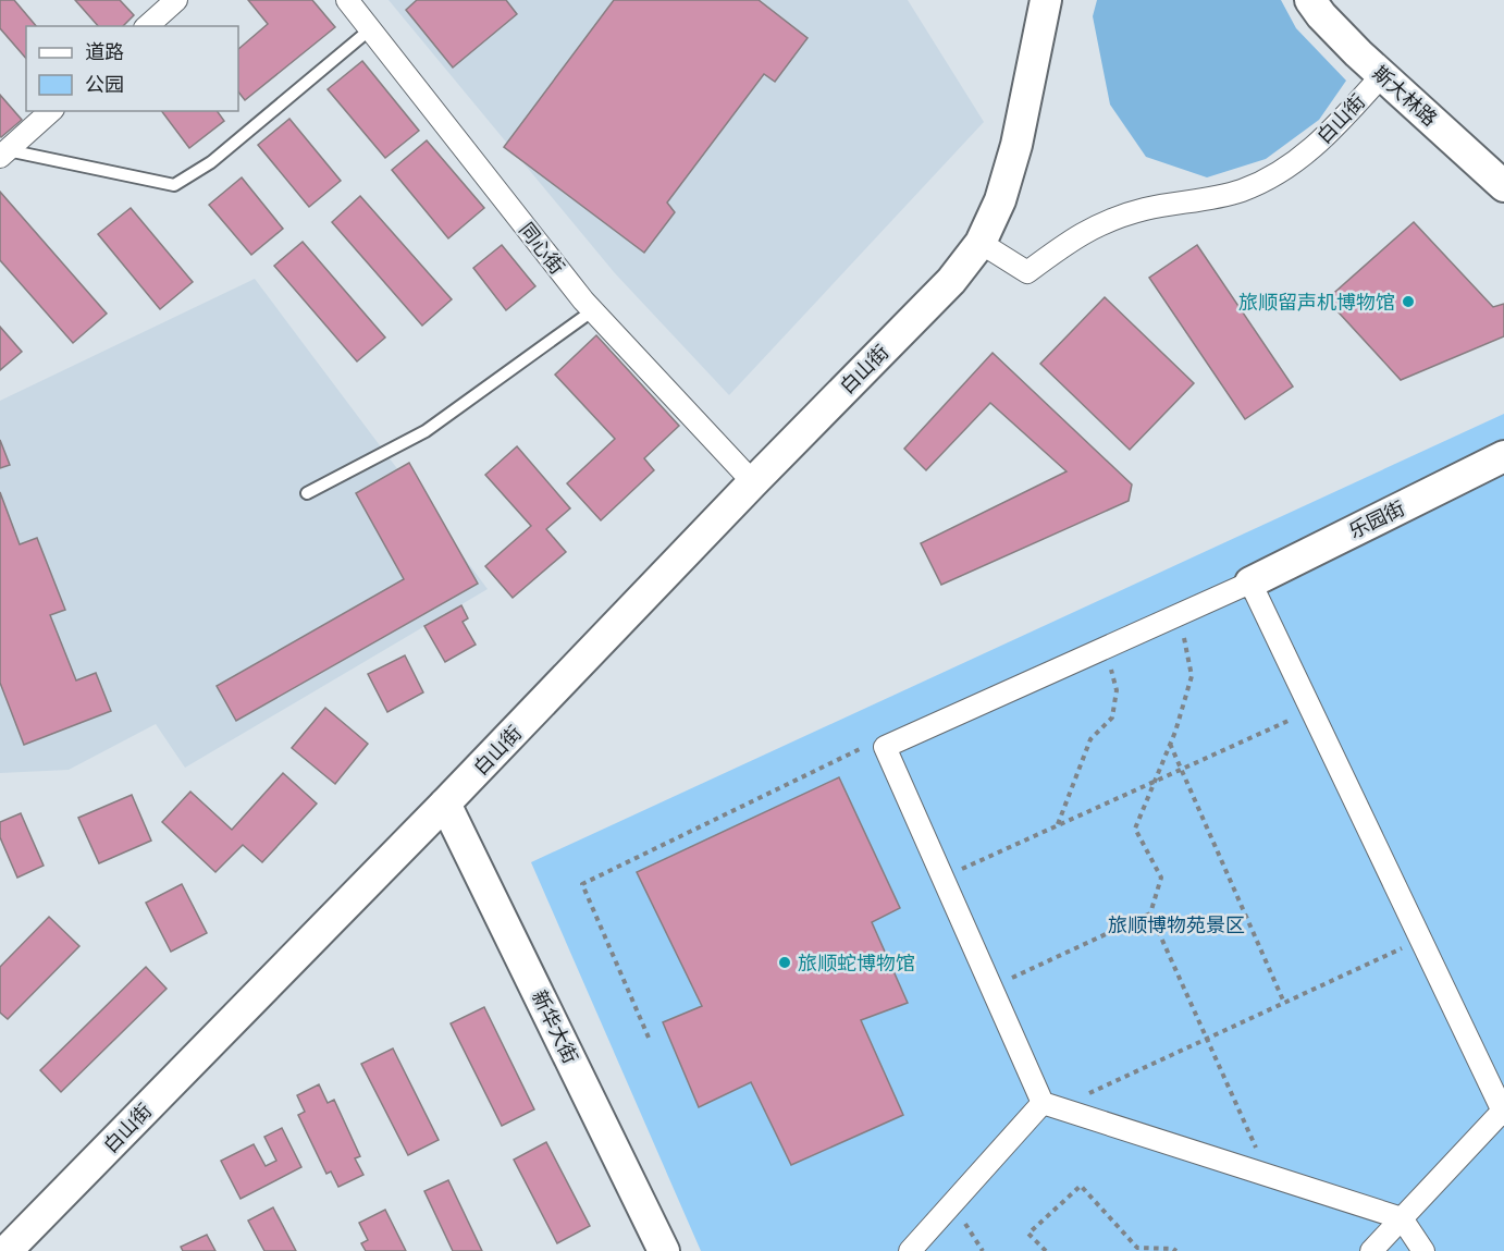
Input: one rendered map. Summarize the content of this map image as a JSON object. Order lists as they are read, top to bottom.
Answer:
{
  "streets": {
    "street": [
      "斯大林路",
      "白山街",
      "同心街",
      "乐园街",
      "新华大街"
    ]
  },
  "crossings": [
    ["斯大林路", "白山街"],
    ["白山街", "同心街"],
    ["白山街", "新华大街"]
  ],
  "parks": ["旅顺博物苑景区"],
  "places": ["旅顺留声机博物馆", "旅顺蛇博物馆"],
  "legend": ["道路", "公园"]
}
